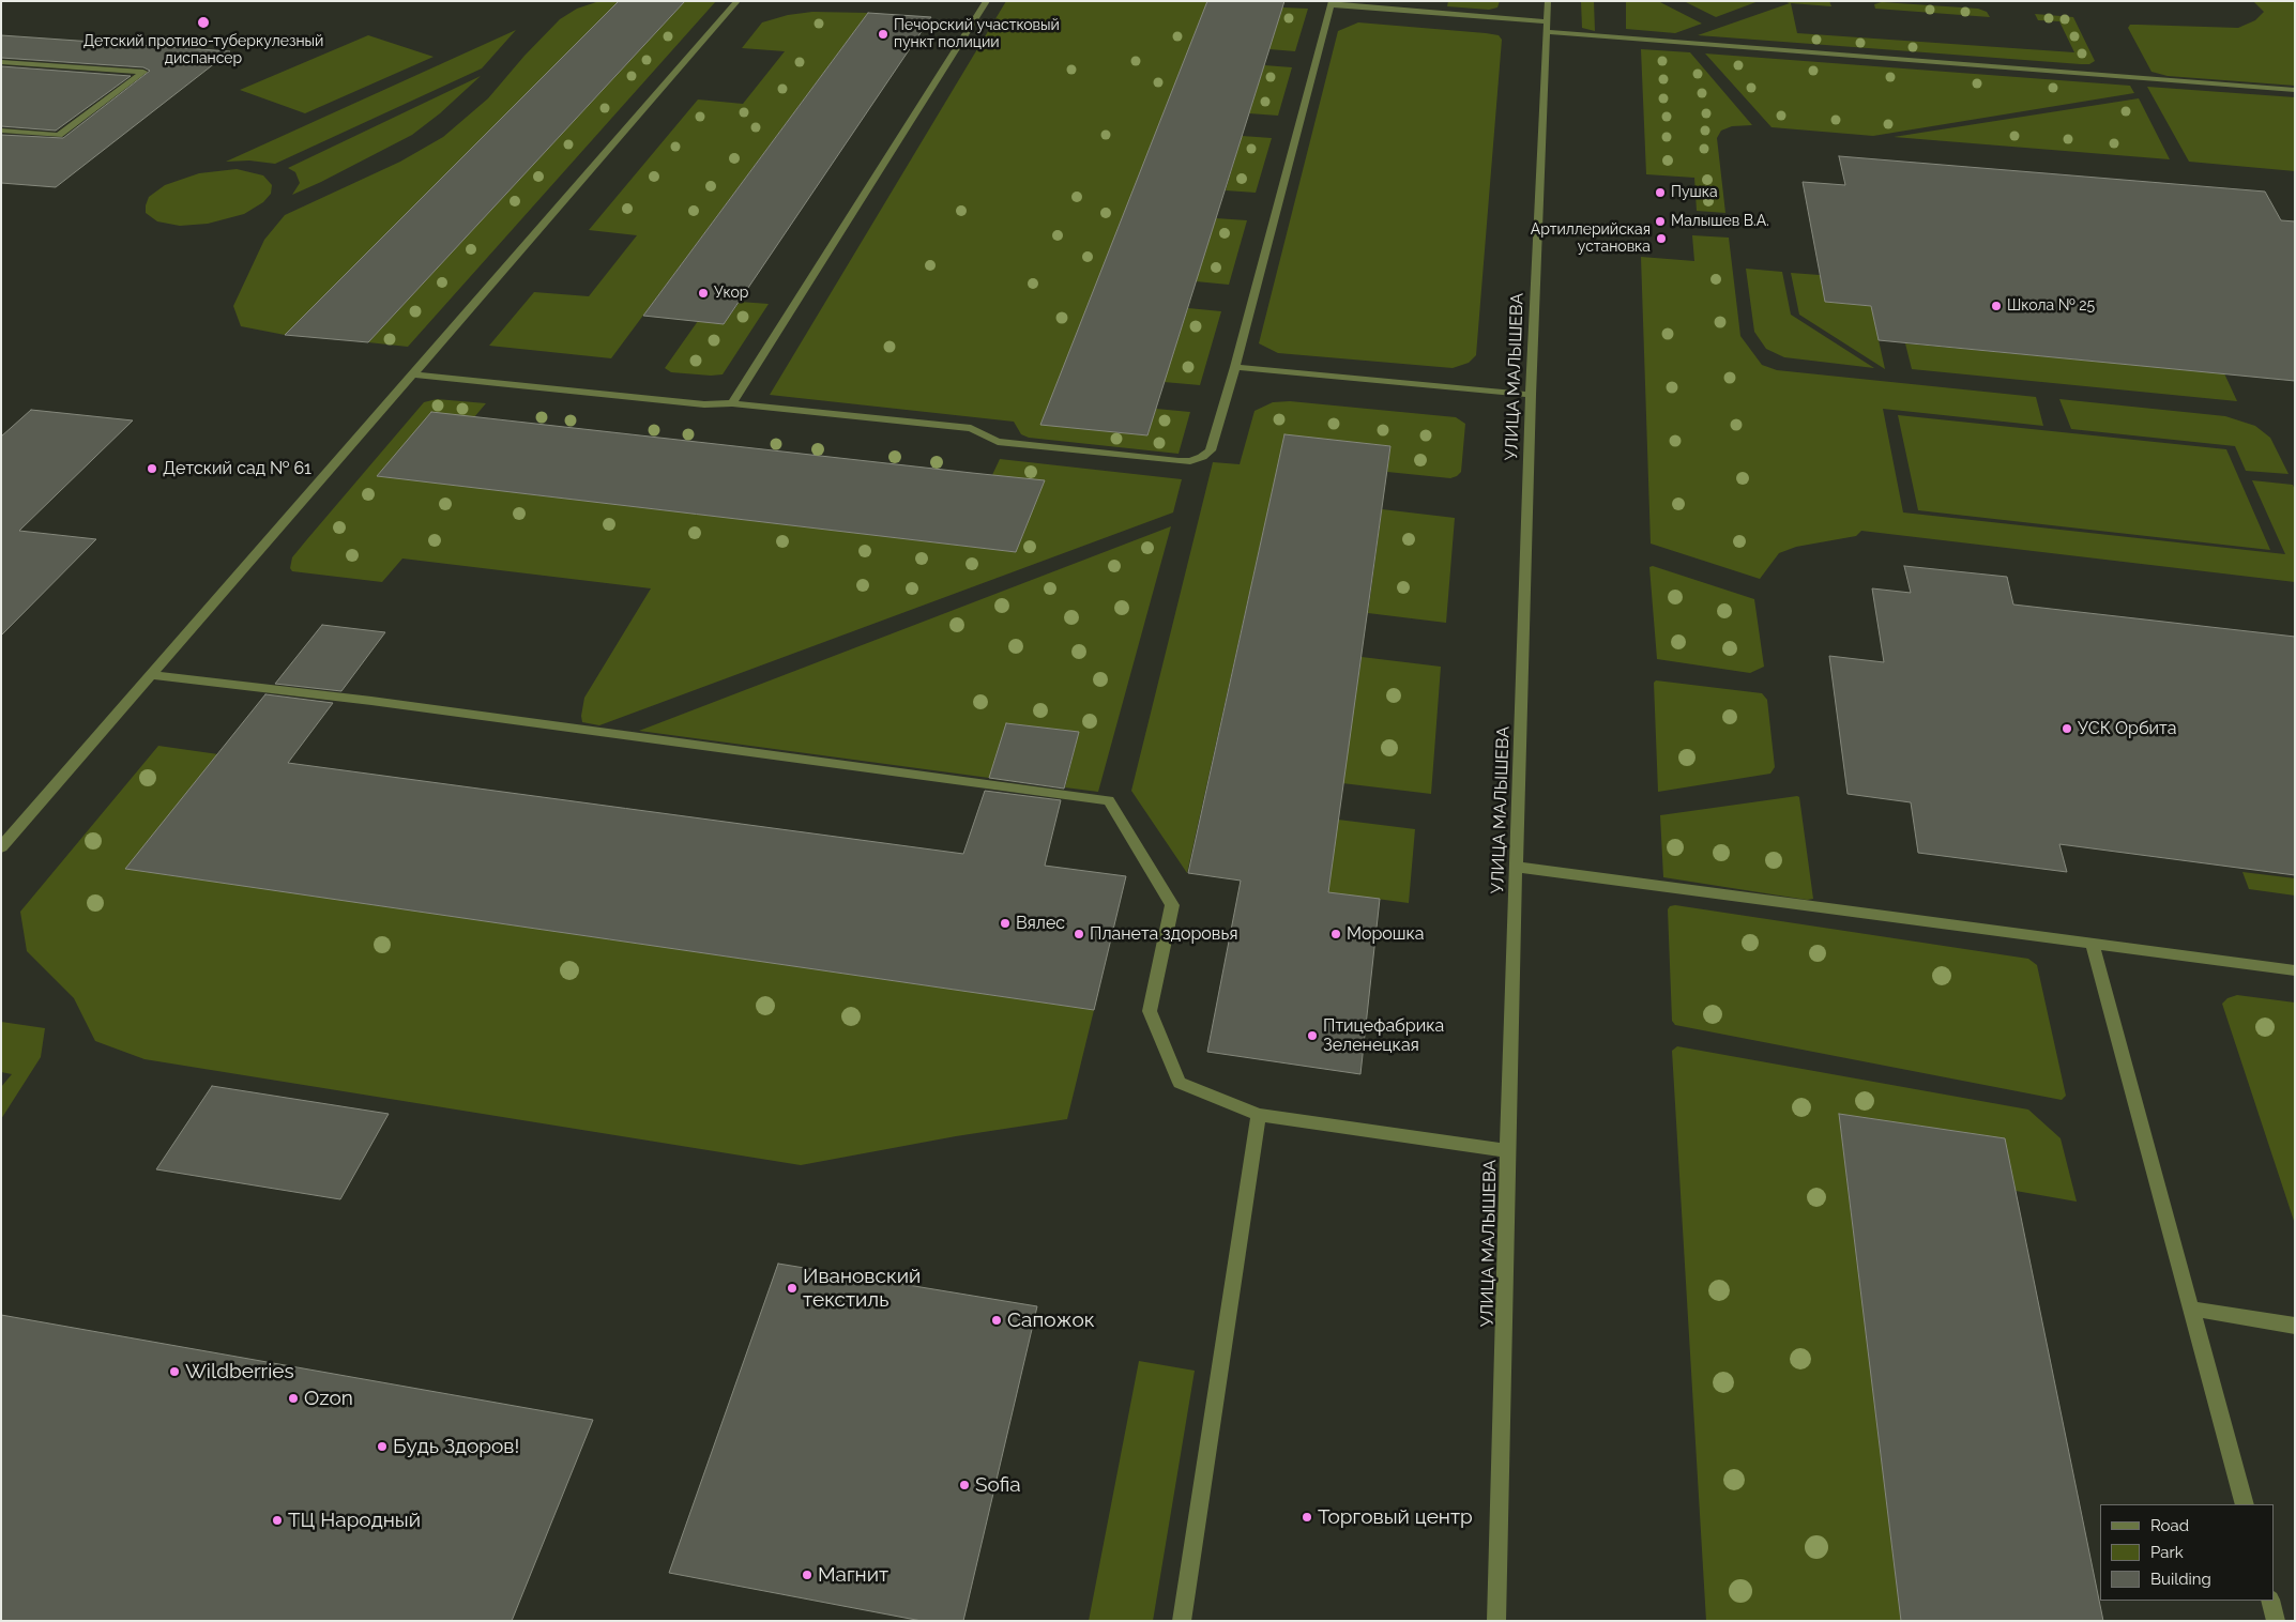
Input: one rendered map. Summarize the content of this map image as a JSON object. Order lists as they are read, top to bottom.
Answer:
{
  "streets": {
    "street": ["УЛИЦА МАЛЫШЕВА"]
  },
  "places": [
    "Детский противо-туберкулезный диспансер",
    "Печорский участковый пункт полиции",
    "Пушка",
    "Малышев В.А.",
    "Артиллерийская установка",
    "Укор",
    "Школа № 25",
    "Детский сад № 61",
    "УСК Орбита",
    "Вялес",
    "Планета здоровья",
    "Морошка",
    "Птицефабрика Зеленецкая",
    "Ивановский текстиль",
    "Сапожок",
    "Wildberries",
    "Ozon",
    "Будь Здоров!",
    "Sofia",
    "Торговый центр",
    "ТЦ Народный",
    "Магнит"
  ],
  "legend": ["Road", "Park", "Building"]
}
